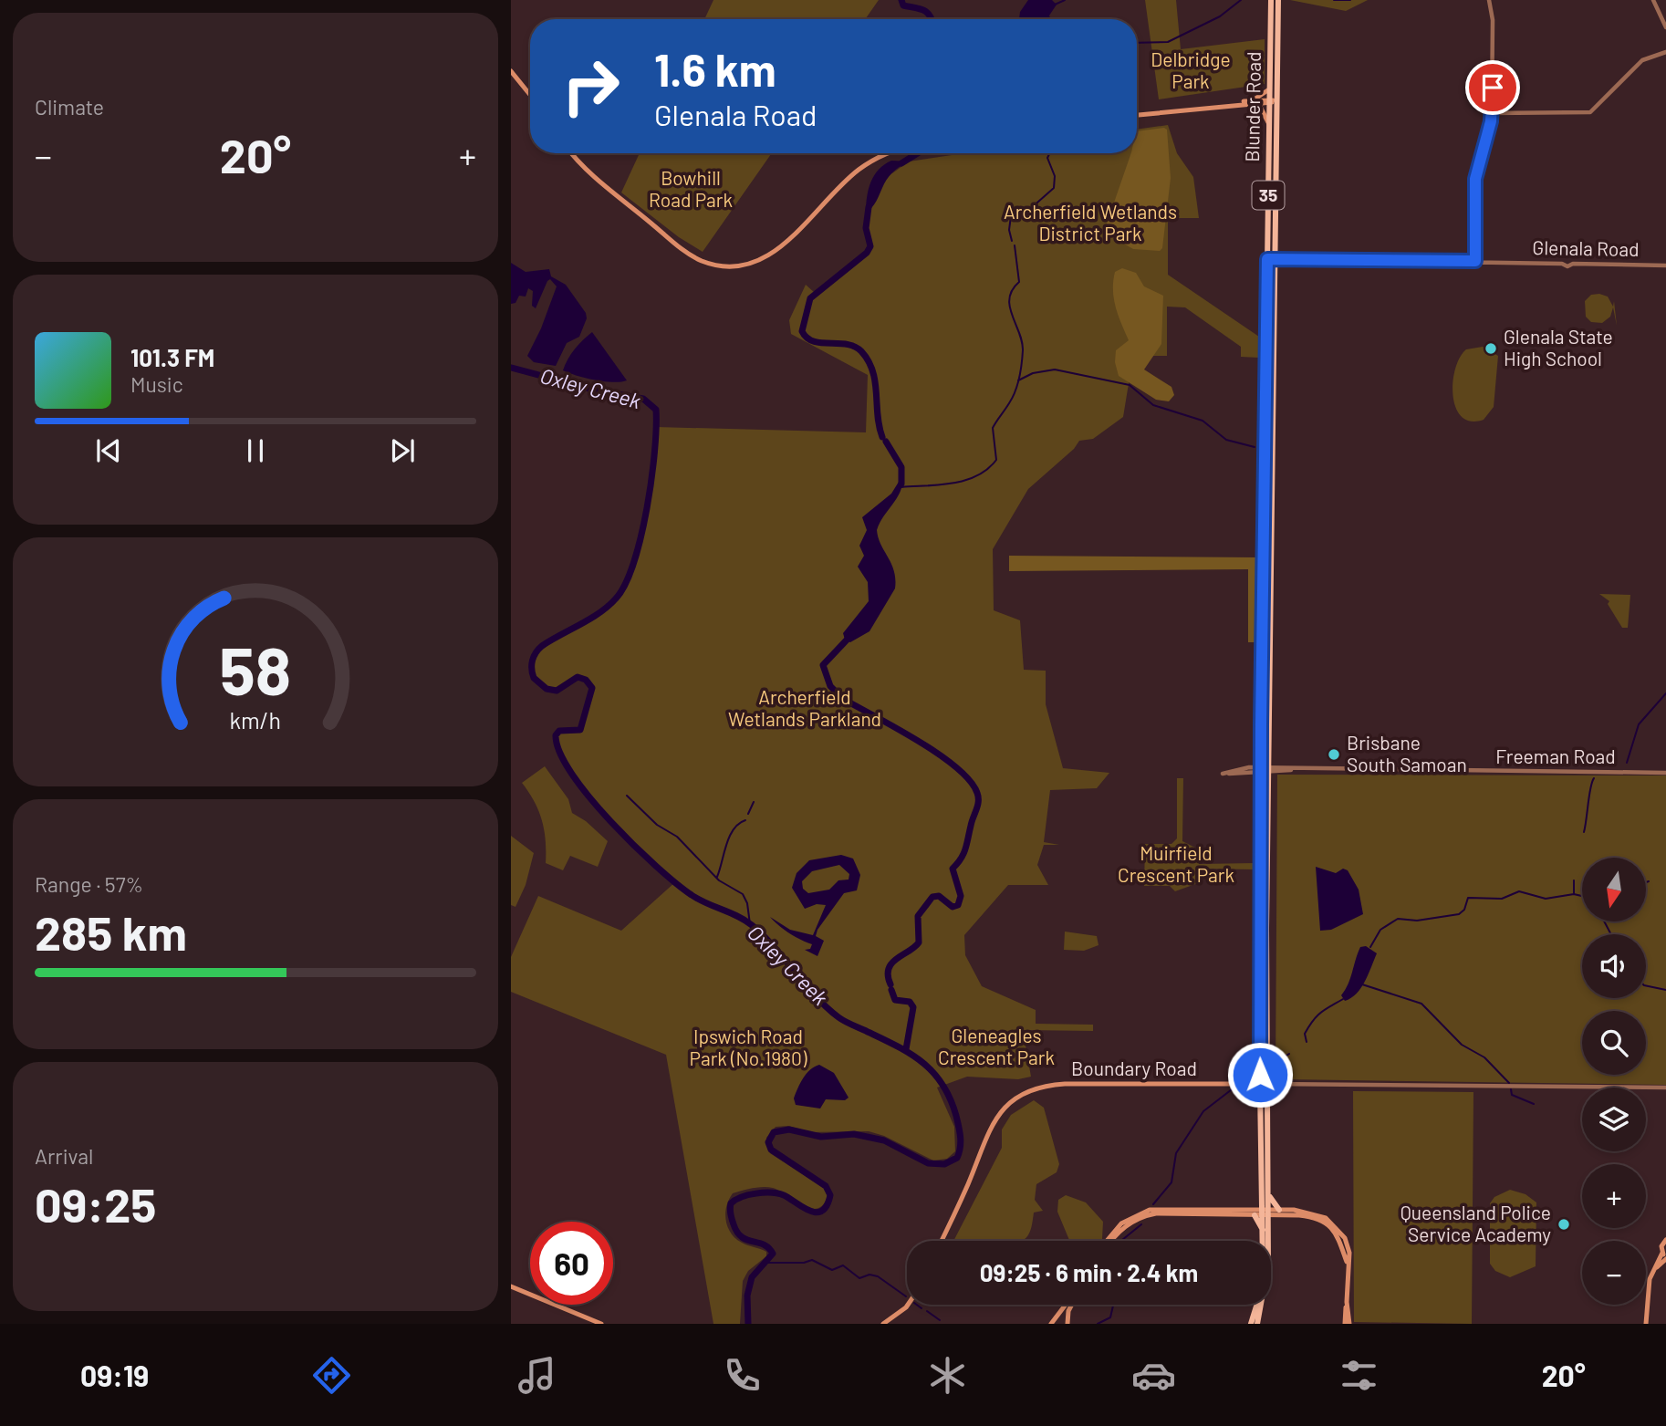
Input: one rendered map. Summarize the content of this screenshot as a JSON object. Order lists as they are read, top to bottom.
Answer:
{
  "streets": {
    "main road": ["Blunder Road", "35", "Boundary Road"],
    "street": ["Glenala Road", "Freeman Road"]
  },
  "crossings": [
    ["Blunder Road", "Glenala Road"],
    ["Blunder Road", "Freeman Road"],
    ["Blunder Road", "Boundary Road"]
  ],
  "water": ["Oxley Creek"],
  "parks": [
    "Delbridge Park",
    "Bowhill Road Park",
    "Archerfield Wetlands District Park",
    "Archerfield Wetlands Parkland",
    "Muirfield Crescent Park",
    "Gleneagles Crescent Park",
    "Ipswich Road Park (No.1980)"
  ],
  "places": ["Glenala State High School", "Brisbane South Samoan", "Queensland Police Service Academy"],
  "north": "bottom",
  "page": {
    "tile": [
      "Climate",
      ["Range · 57%", "285 km"],
      ["Arrival", "09:25"]
    ],
    "turn": ["1.6 km", "Glenala Road"],
    "heat": ["−", "20°", "+"],
    "song": ["101.3 FM", "Music"],
    "map_buttons": ["+", "−"],
    "limit": "60",
    "trip": "09:25 · 6 min · 2.4 km",
    "tabs": ["09:19", "20°"],
    "gauge": ["58", "km/h"]
  }
}
